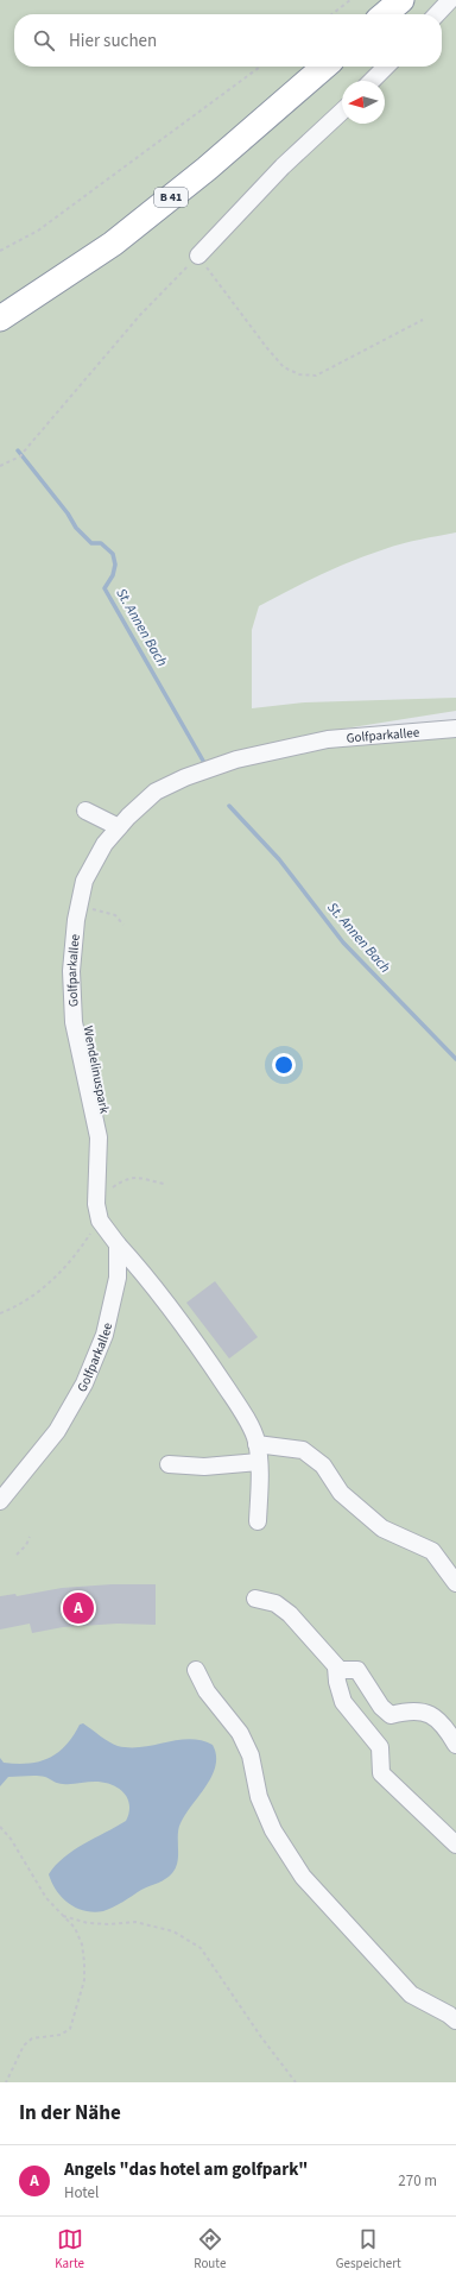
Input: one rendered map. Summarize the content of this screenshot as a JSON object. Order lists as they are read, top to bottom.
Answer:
{
  "streets": {
    "highway": ["B 41"],
    "lane": ["Golfparkallee"]
  },
  "water": ["St. Annen Bach"],
  "north": "left",
  "page": {
    "search": "Hier suchen",
    "pins": "A",
    "heading": "In der Nähe",
    "list": [
      {
        "mark": "A",
        "name": "Angels \"das hotel am golfpark\"",
        "note": "Hotel",
        "value": "270 m"
      }
    ],
    "nav": ["Karte", "Route", "Gespeichert"]
  }
}
